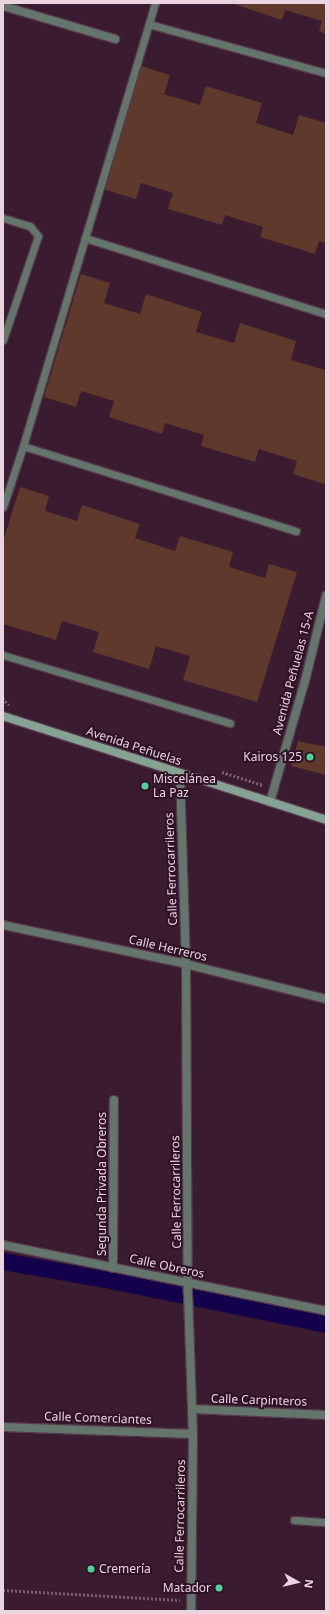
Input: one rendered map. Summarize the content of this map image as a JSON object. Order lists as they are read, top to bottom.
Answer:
{
  "streets": {
    "street": [
      "Avenida Peñuelas 15-A",
      "Avenida Peñuelas",
      "Calle Ferrocarrileros",
      "Calle Herreros",
      "Segunda Privada Obreros",
      "Calle Obreros",
      "Calle Carpinteros",
      "Calle Comerciantes"
    ]
  },
  "crossings": [
    ["Avenida Peñuelas 15-A", "Avenida Peñuelas"],
    ["Avenida Peñuelas", "Calle Ferrocarrileros"],
    ["Calle Ferrocarrileros", "Calle Herreros"],
    ["Calle Ferrocarrileros", "Calle Obreros"],
    ["Calle Ferrocarrileros", "Calle Carpinteros"],
    ["Calle Ferrocarrileros", "Calle Comerciantes"],
    ["Segunda Privada Obreros", "Calle Obreros"]
  ],
  "places": [
    "Kairos 125",
    "Miscelánea La Paz",
    "Cremería",
    "Matador"
  ],
  "north": "right"
}
